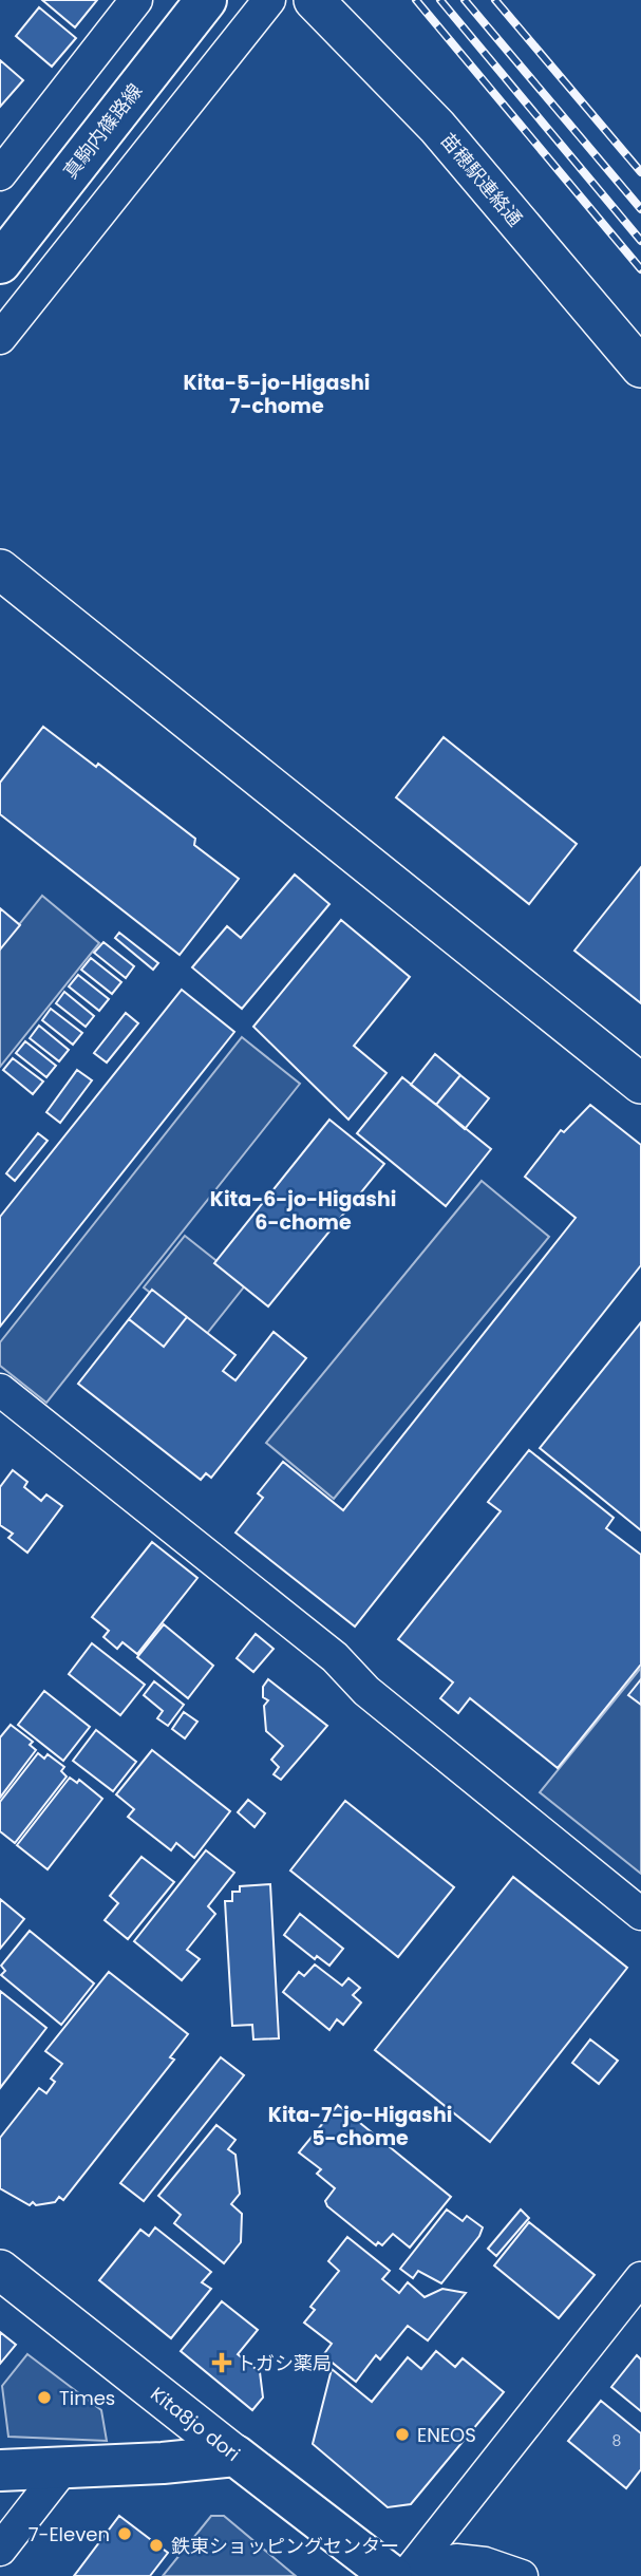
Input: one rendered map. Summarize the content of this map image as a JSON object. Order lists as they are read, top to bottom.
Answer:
{
  "streets": {
    "main road": ["真駒内篠路線", "Kita8jo dori"],
    "street": ["苗穂駅連絡通"]
  },
  "districts": ["Kita-5-jo-Higashi 7-chome", "Kita-6-jo-Higashi 6-chome", "Kita-7-jo-Higashi 5-chome"],
  "places": {
    "health": ["トガシ薬局"],
    "other": [
      "Times",
      "ENEOS",
      "7-Eleven",
      "鉄東ショッピングセンター"
    ]
  },
  "house_numbers": ["8"]
}
